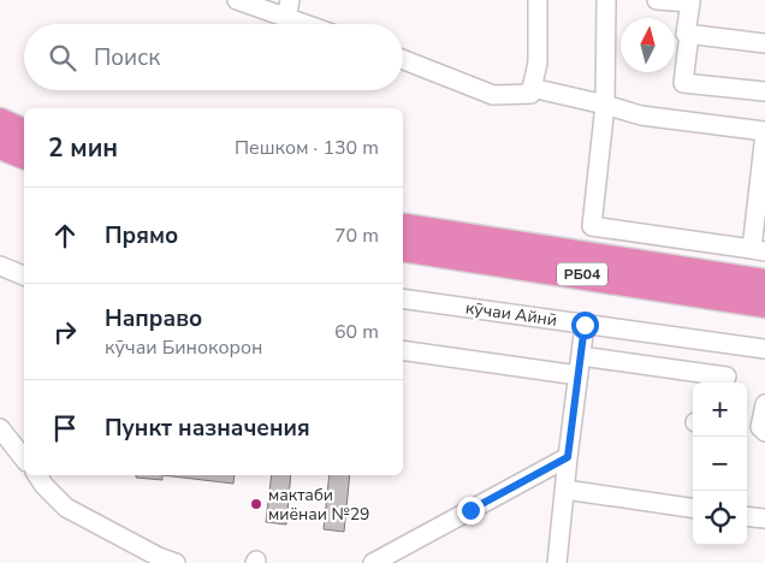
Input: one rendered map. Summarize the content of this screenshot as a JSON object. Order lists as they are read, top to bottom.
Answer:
{
  "streets": {
    "highway": ["РБ04"],
    "street": ["кӯчаи Айнӣ"]
  },
  "places": ["мактаби миёнаи №29"],
  "north": "top",
  "page": {
    "search": "Поиск",
    "heading": ["2 мин", "Пешком · 130 m"],
    "list": [
      ["Прямо", "70 m"],
      ["Направо", "кӯчаи Бинокорон", "60 m"],
      "Пункт назначения"
    ],
    "map_buttons": ["+", "−"]
  }
}
